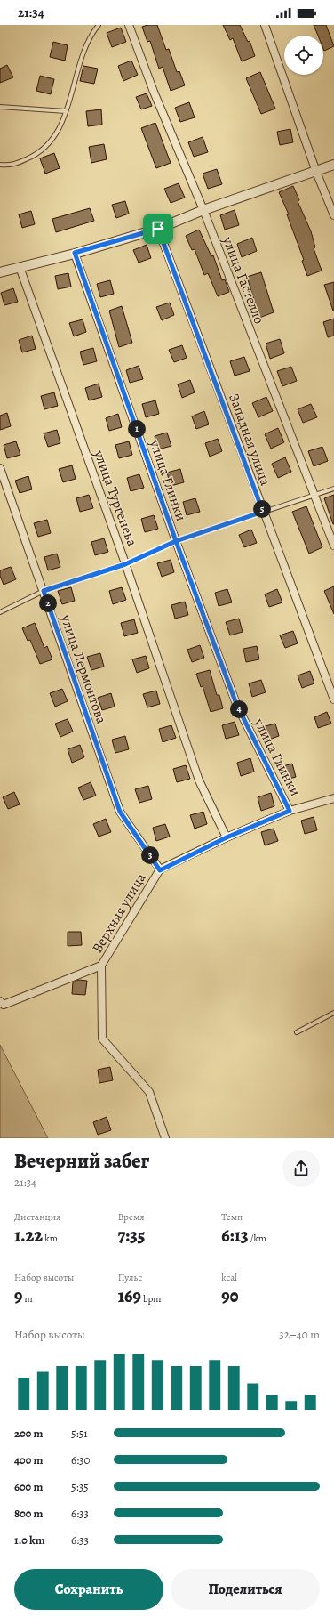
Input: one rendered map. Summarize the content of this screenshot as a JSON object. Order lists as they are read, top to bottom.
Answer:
{
  "streets": {
    "street": [
      "улица Гастелло",
      "Западная улица",
      "улица Глинки",
      "улица Тургенева",
      "улица Лермонтова",
      "Верхняя улица"
    ]
  },
  "crossings": [
    ["улица Глинки", "Верхняя улица"],
    ["улица Тургенева", "Верхняя улица"],
    ["улица Лермонтова", "Верхняя улица"]
  ],
  "page": {
    "status": "21:34",
    "pins": [
      "1",
      "5",
      "2",
      "4",
      "3"
    ],
    "heading": ["Вечерний забег", "21:34"],
    "stats": [
      ["Дистанция", "1.22 km"],
      ["Время", "7:35"],
      ["Темп", "6:13 /km"],
      ["Набор высоты", "9 m"],
      ["Пульс", "169 bpm"],
      ["kcal", "90"]
    ],
    "chart": ["Набор высоты", "32–40 m"],
    "list": [
      {
        "name": "200 m",
        "note": "5:51"
      },
      {
        "name": "400 m",
        "note": "6:30"
      },
      {
        "name": "600 m",
        "note": "5:35"
      },
      {
        "name": "800 m",
        "note": "6:33"
      },
      {
        "name": "1.0 km",
        "note": "6:33"
      }
    ],
    "buttons": ["Сохранить", "Поделиться"]
  }
}
